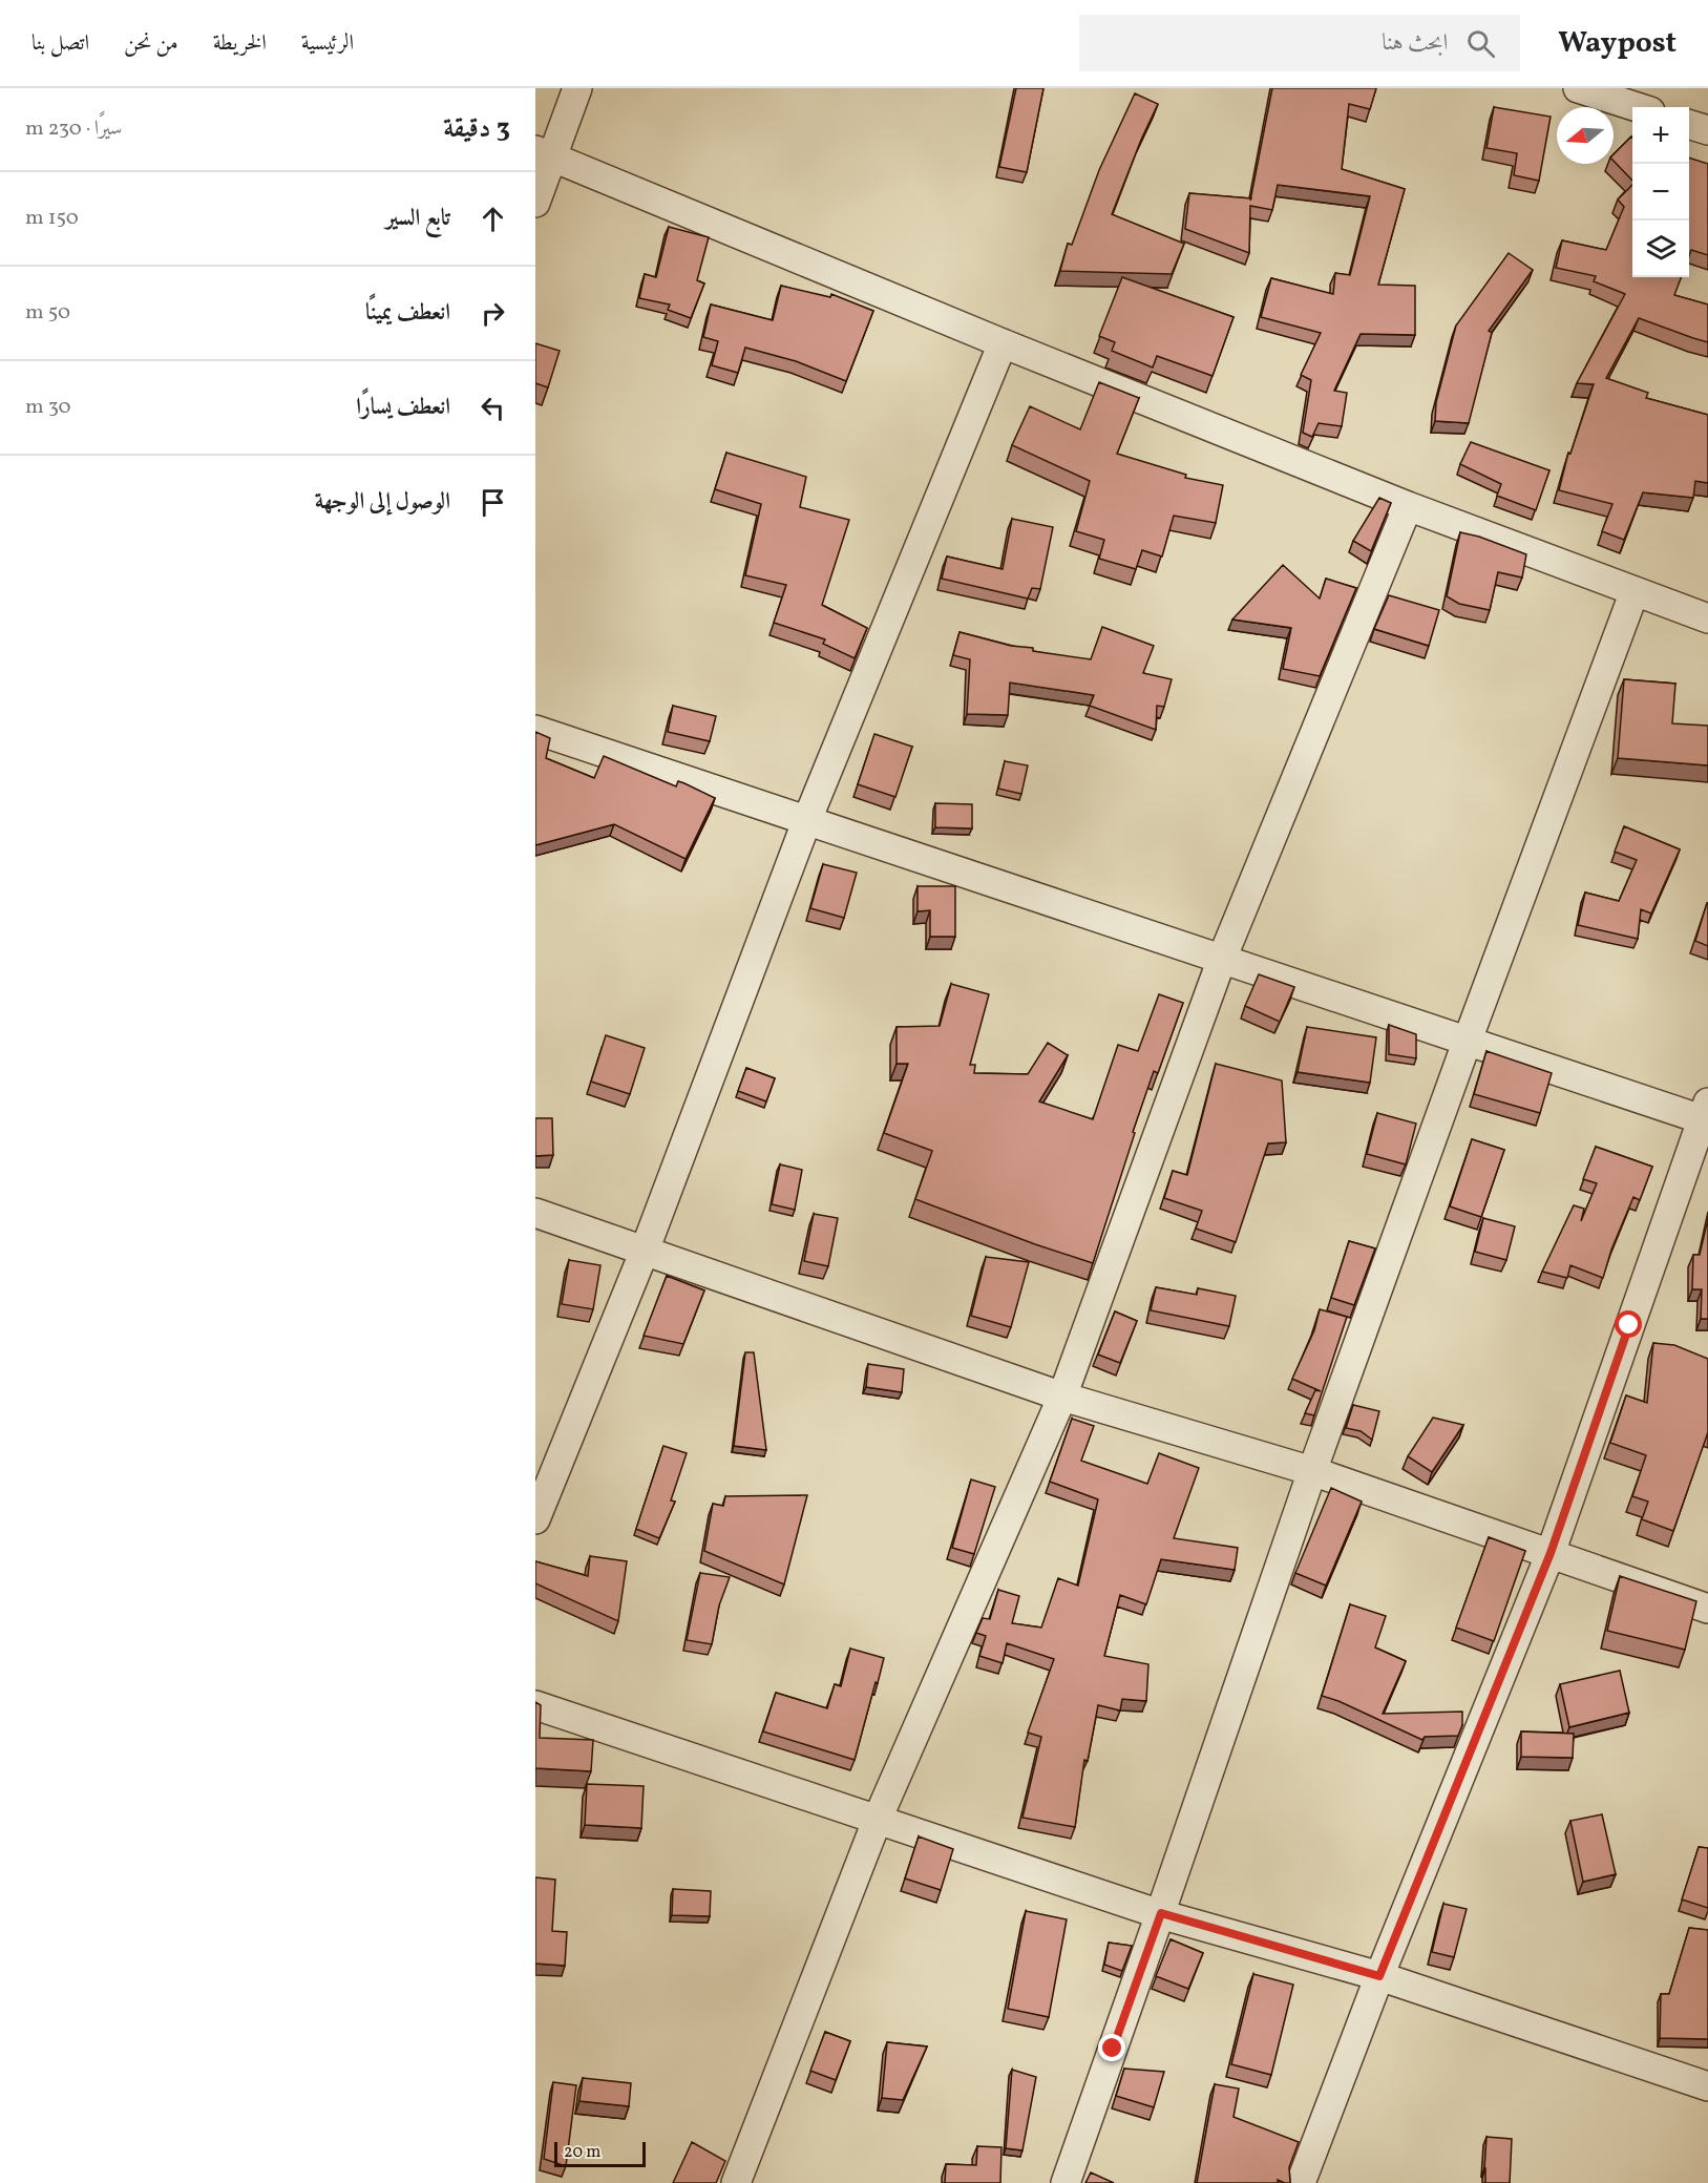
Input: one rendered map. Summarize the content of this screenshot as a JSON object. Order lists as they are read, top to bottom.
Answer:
{
  "scale_bar": "20 m",
  "north": "left",
  "page": {
    "header": "Waypost",
    "search": "ابحث هنا",
    "nav": [
      "الرئيسية",
      "الخريطة",
      "من نحن",
      "اتصل بنا"
    ],
    "heading": ["3 دقيقة", "سيرًا · 230 m"],
    "map_buttons": ["+", "−"],
    "list": [
      ["تابع السير", "150 m"],
      ["انعطف يمينًا", "50 m"],
      ["انعطف يسارًا", "30 m"],
      "الوصول إلى الوجهة"
    ],
    "scale": "20 m"
  }
}
